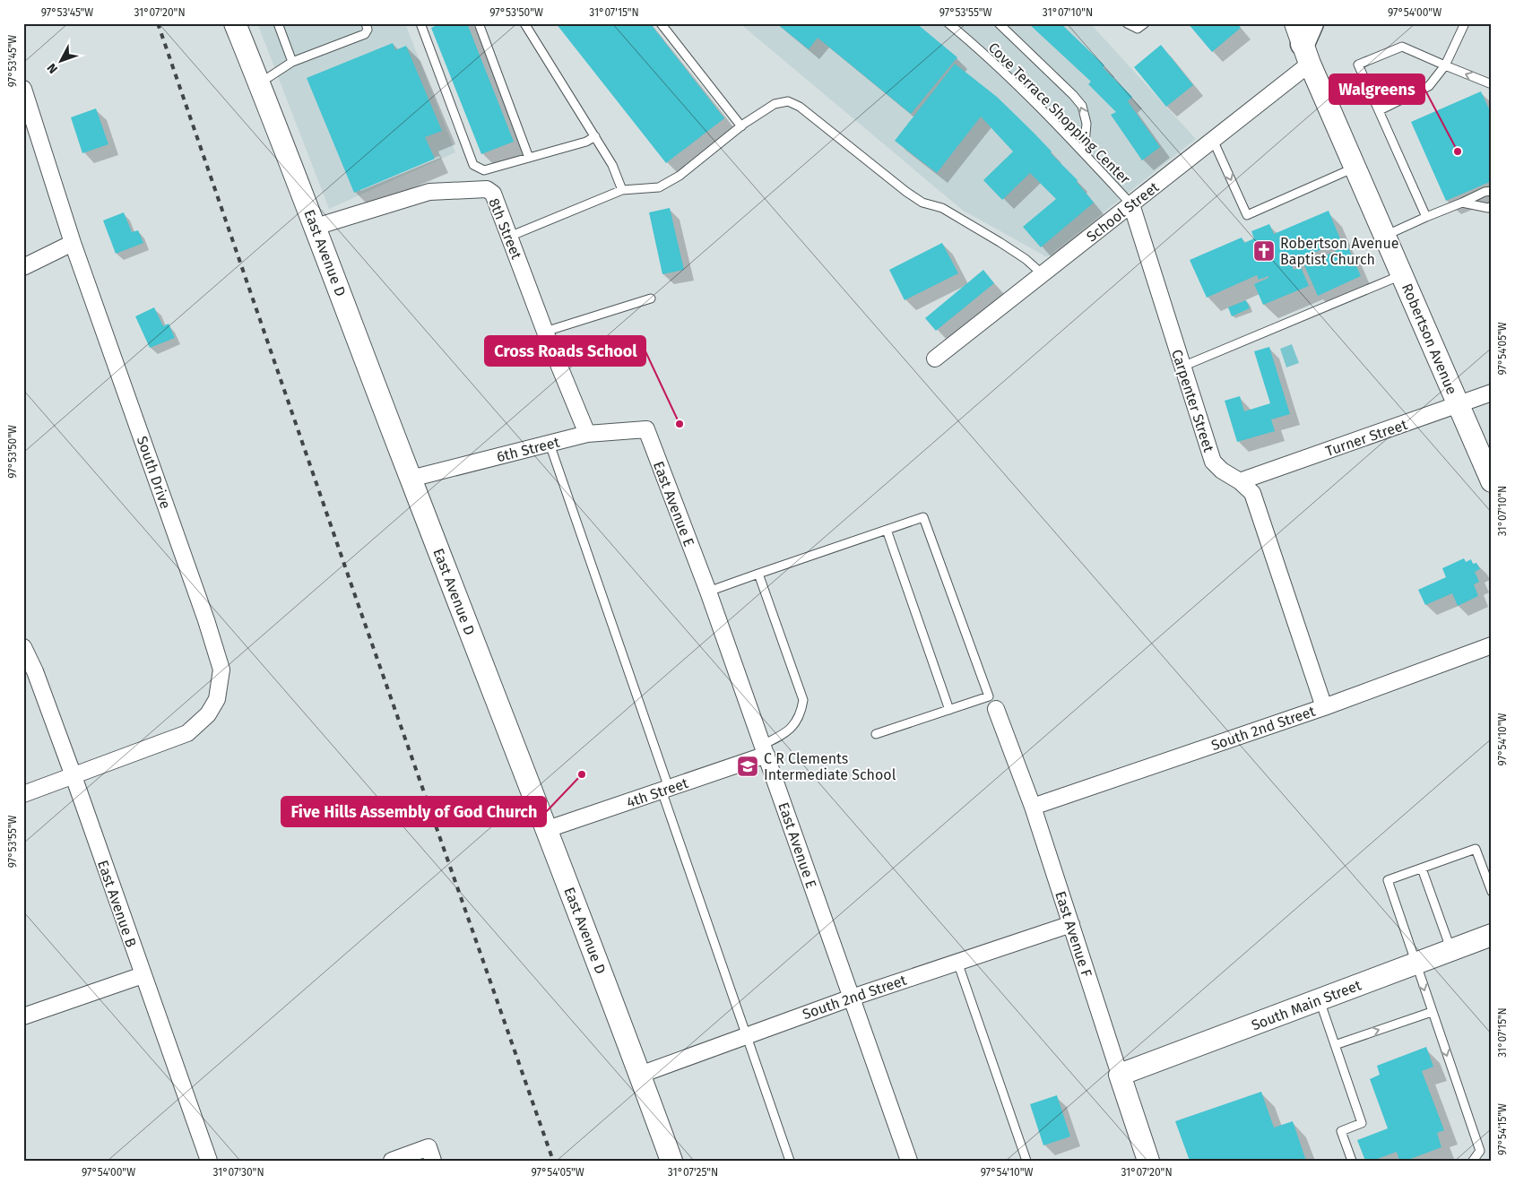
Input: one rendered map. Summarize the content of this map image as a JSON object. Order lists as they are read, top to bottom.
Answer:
{
  "streets": {
    "main road": [
      "East Avenue D",
      "Robertson Avenue",
      "East Avenue F",
      "South Main Street"
    ],
    "street": [
      "School Street",
      "8th Street",
      "Carpenter Street",
      "Turner Street",
      "6th Street",
      "South Drive",
      "East Avenue E",
      "South 2nd Street",
      "4th Street",
      "East Avenue B"
    ],
    "lane": ["Cove Terrace Shopping Center"]
  },
  "crossings": [
    ["Cove Terrace Shopping Center", "School Street"],
    ["Cove Terrace Shopping Center", "Carpenter Street"],
    ["School Street", "Robertson Avenue"],
    ["School Street", "Carpenter Street"],
    ["8th Street", "East Avenue D"],
    ["8th Street", "6th Street"],
    ["East Avenue D", "6th Street"],
    ["East Avenue D", "South 2nd Street"],
    ["East Avenue D", "4th Street"],
    ["Robertson Avenue", "Turner Street"],
    ["Carpenter Street", "Turner Street"],
    ["Carpenter Street", "South 2nd Street"],
    ["6th Street", "East Avenue E"],
    ["South Drive", "East Avenue B"],
    ["East Avenue E", "South 2nd Street"],
    ["East Avenue E", "4th Street"],
    ["South 2nd Street", "East Avenue F"],
    ["East Avenue F", "South Main Street"]
  ],
  "places": {
    "other": ["Walgreens", "Cross Roads School", "Five Hills Assembly of God Church"],
    "church": ["Robertson Avenue Baptist Church"],
    "school or university": ["C R Clements Intermediate School"]
  },
  "north": "bottom left",
  "coordinates": [
    "97°53'45\"W",
    "31°07'20\"N",
    "97°53'50\"W",
    "31°07'15\"N",
    "97°53'55\"W",
    "31°07'10\"N",
    "97°54'00\"W",
    "97°54'05\"W",
    "97°54'10\"W",
    "97°54'15\"W",
    "31°07'30\"N",
    "31°07'25\"N"
  ]
}
